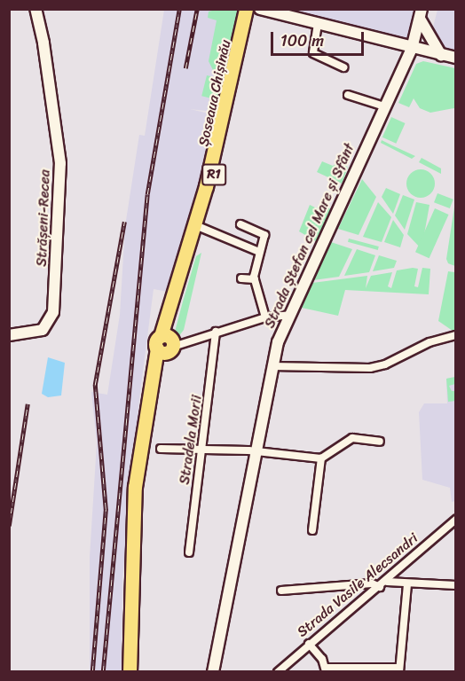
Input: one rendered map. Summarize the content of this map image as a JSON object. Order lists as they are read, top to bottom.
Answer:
{
  "streets": {
    "highway": ["Șoseaua Chișinău", "R1"],
    "street": [
      "Strășeni-Recea",
      "Strada Ștefan cel Mare și Sfânt",
      "Stradela Morii",
      "Strada Vasile Alecsandri"
    ]
  },
  "crossings": [
    ["Șoseaua Chișinău", "R1"]
  ],
  "scale_bar": "100 m"
}
